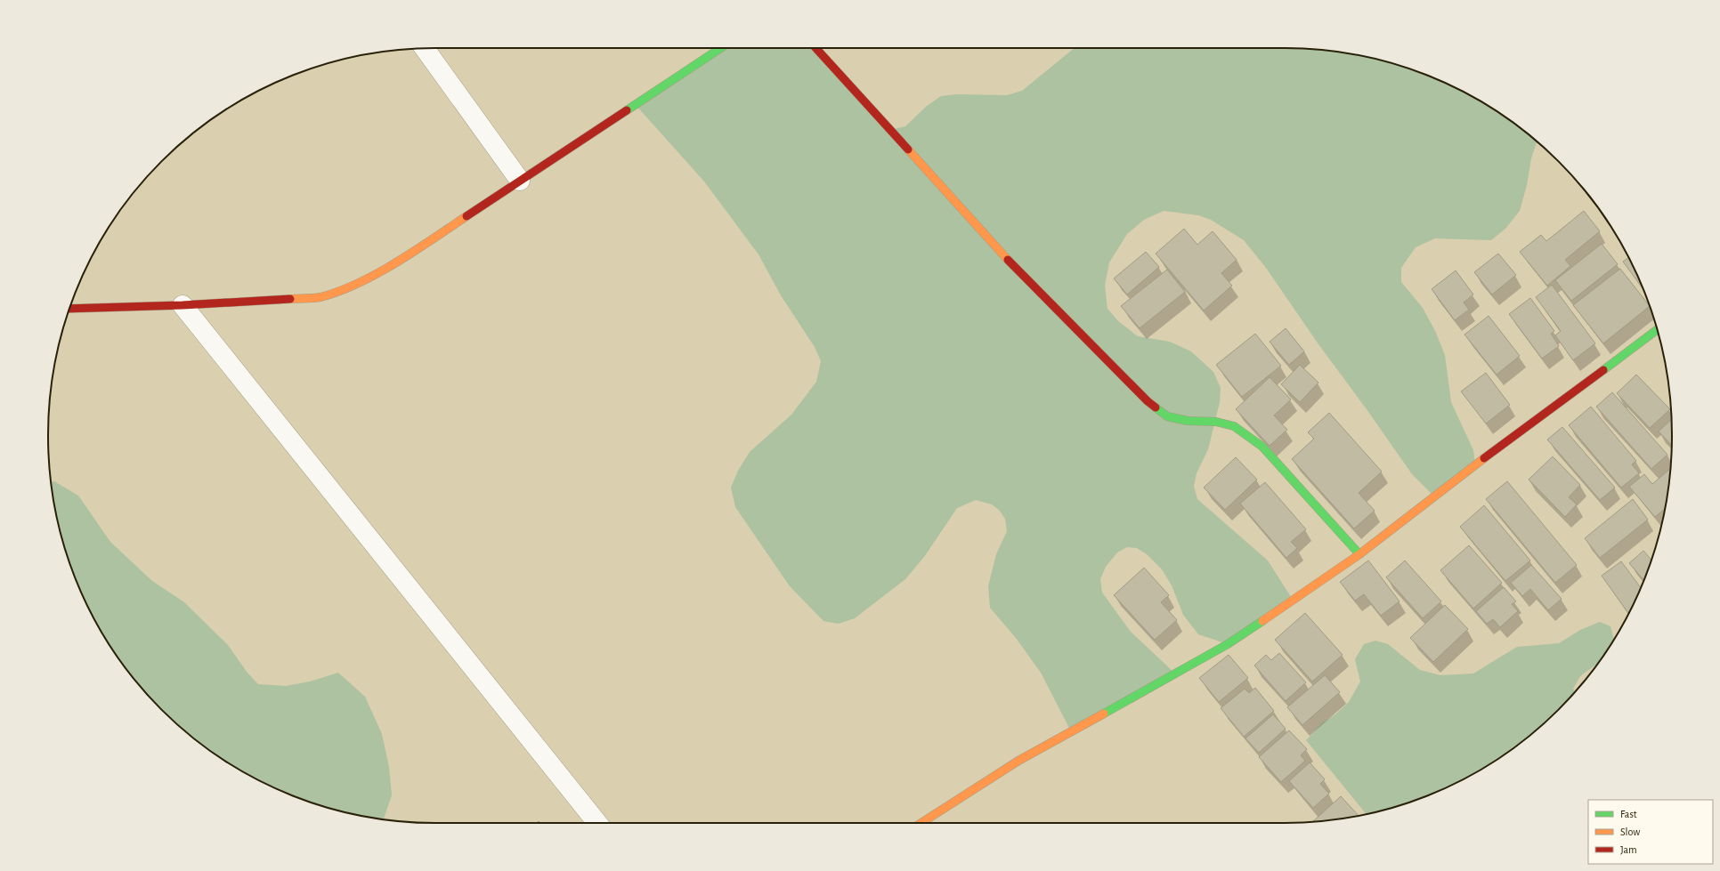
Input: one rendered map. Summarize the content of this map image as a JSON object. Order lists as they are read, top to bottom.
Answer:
{
  "legend": ["Fast", "Slow", "Jam"]
}
